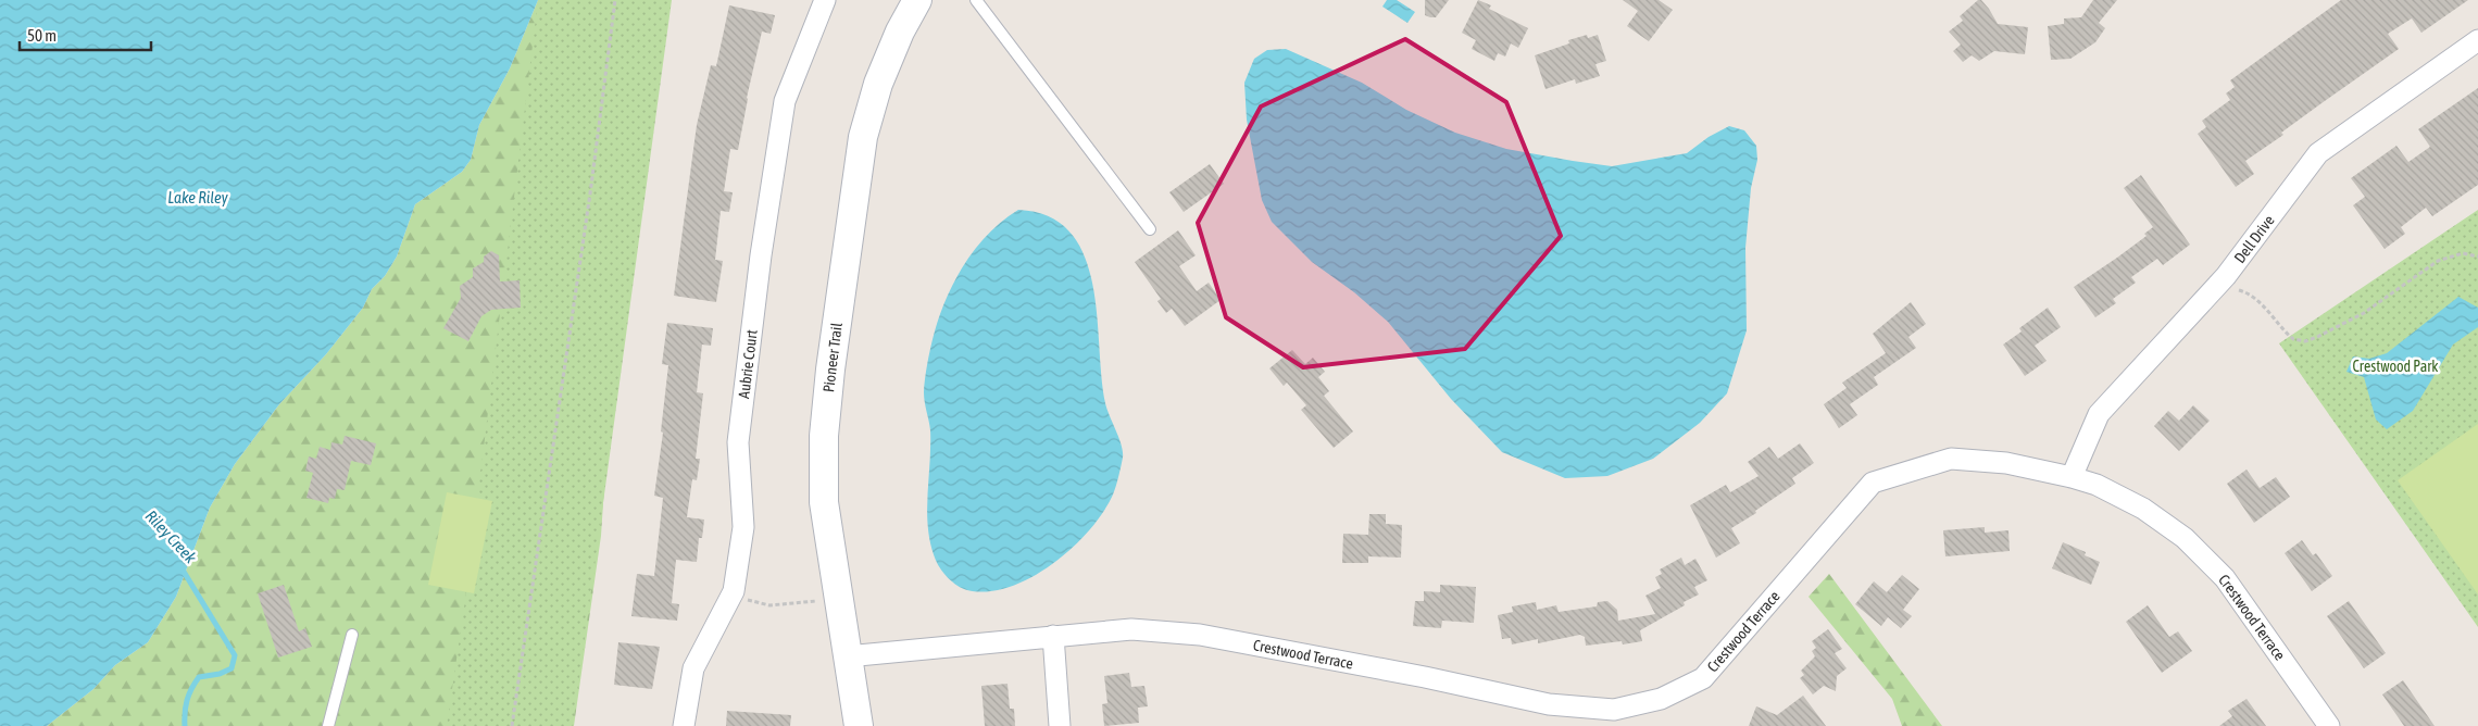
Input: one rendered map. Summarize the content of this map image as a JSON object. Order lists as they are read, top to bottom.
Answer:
{
  "streets": {
    "main road": ["Pioneer Trail"],
    "street": ["Dell Drive", "Aubrie Court", "Crestwood Terrace"]
  },
  "crossings": [
    ["Dell Drive", "Crestwood Terrace"],
    ["Pioneer Trail", "Crestwood Terrace"]
  ],
  "water": ["Lake Riley", "Riley Creek"],
  "parks": ["Crestwood Park"],
  "scale_bar": "50 m"
}
